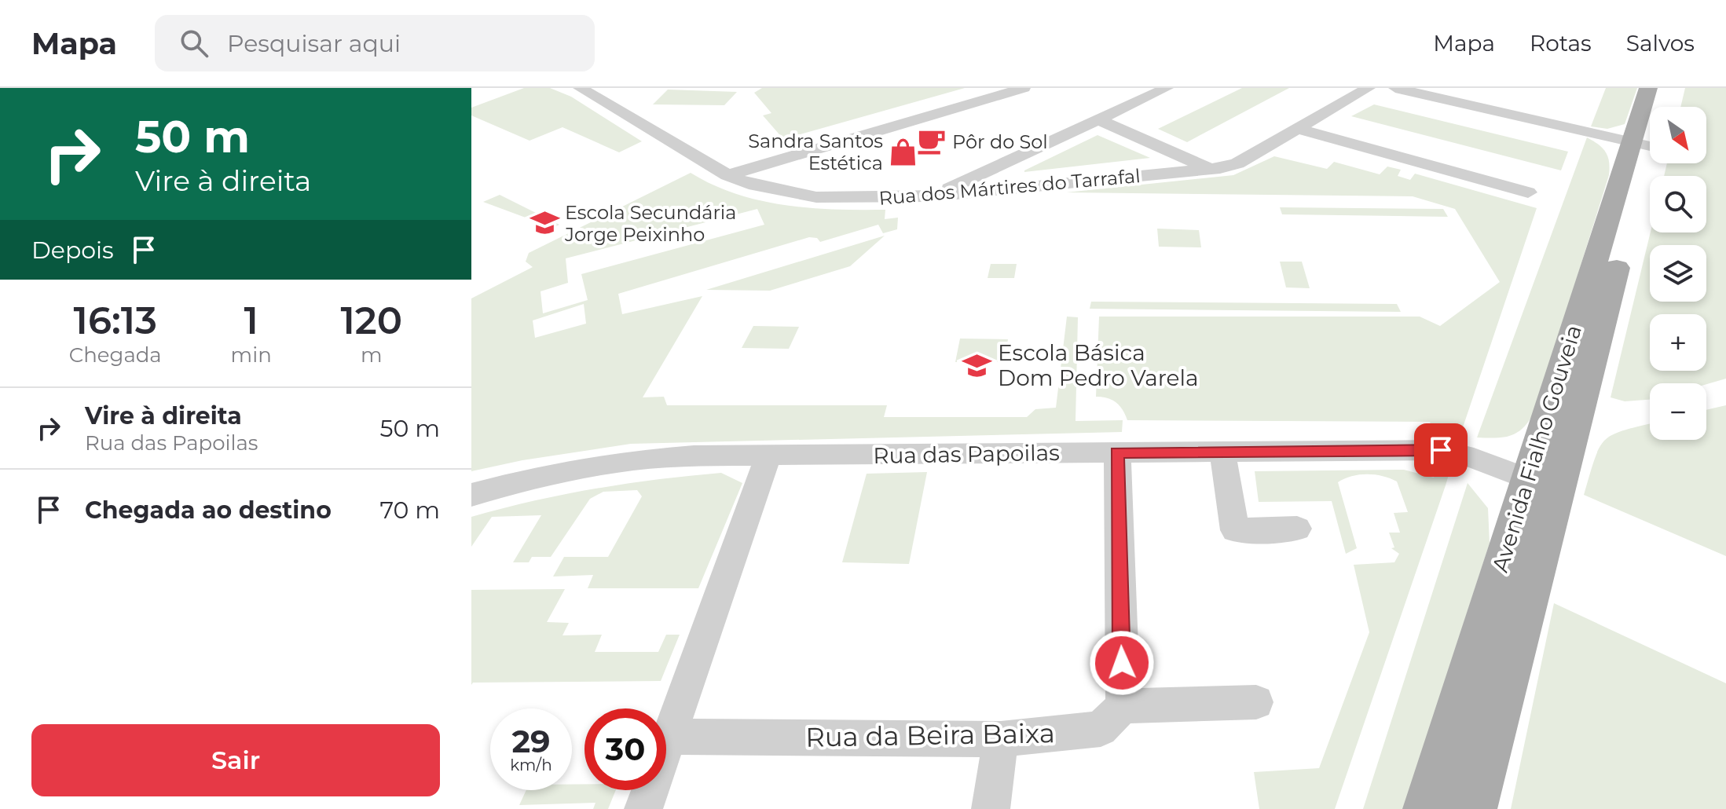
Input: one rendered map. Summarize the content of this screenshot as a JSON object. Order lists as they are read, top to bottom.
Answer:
{
  "streets": {
    "main road": ["Avenida Fialho Gouveia"],
    "street": ["Rua dos Mártires do Tarrafal", "Rua das Papoilas", "Rua da Beira Baixa"]
  },
  "crossings": [
    ["Avenida Fialho Gouveia", "Rua das Papoilas"]
  ],
  "places": {
    "cafe": ["Pôr do Sol"],
    "shop": ["Sandra Santos Estética"],
    "school or university": ["Escola Secundária Jorge Peixinho", "Escola Básica Dom Pedro Varela"]
  },
  "north": "bottom right",
  "page": {
    "header": "Mapa",
    "search": "Pesquisar aqui",
    "nav": ["Mapa", "Rotas", "Salvos"],
    "turn": ["50 m", "Vire à direita"],
    "map_buttons": ["+", "−"],
    "then": "Depois",
    "eta": [
      "16:13",
      "Chegada",
      "1",
      "min",
      "120",
      "m"
    ],
    "list": [
      {
        "name": "Vire à direita",
        "note": "Rua das Papoilas",
        "value": "50 m"
      },
      {
        "name": "Chegada ao destino",
        "value": "70 m"
      }
    ],
    "speed": "29 km/h",
    "limit": "30",
    "buttons": "Sair"
  }
}
